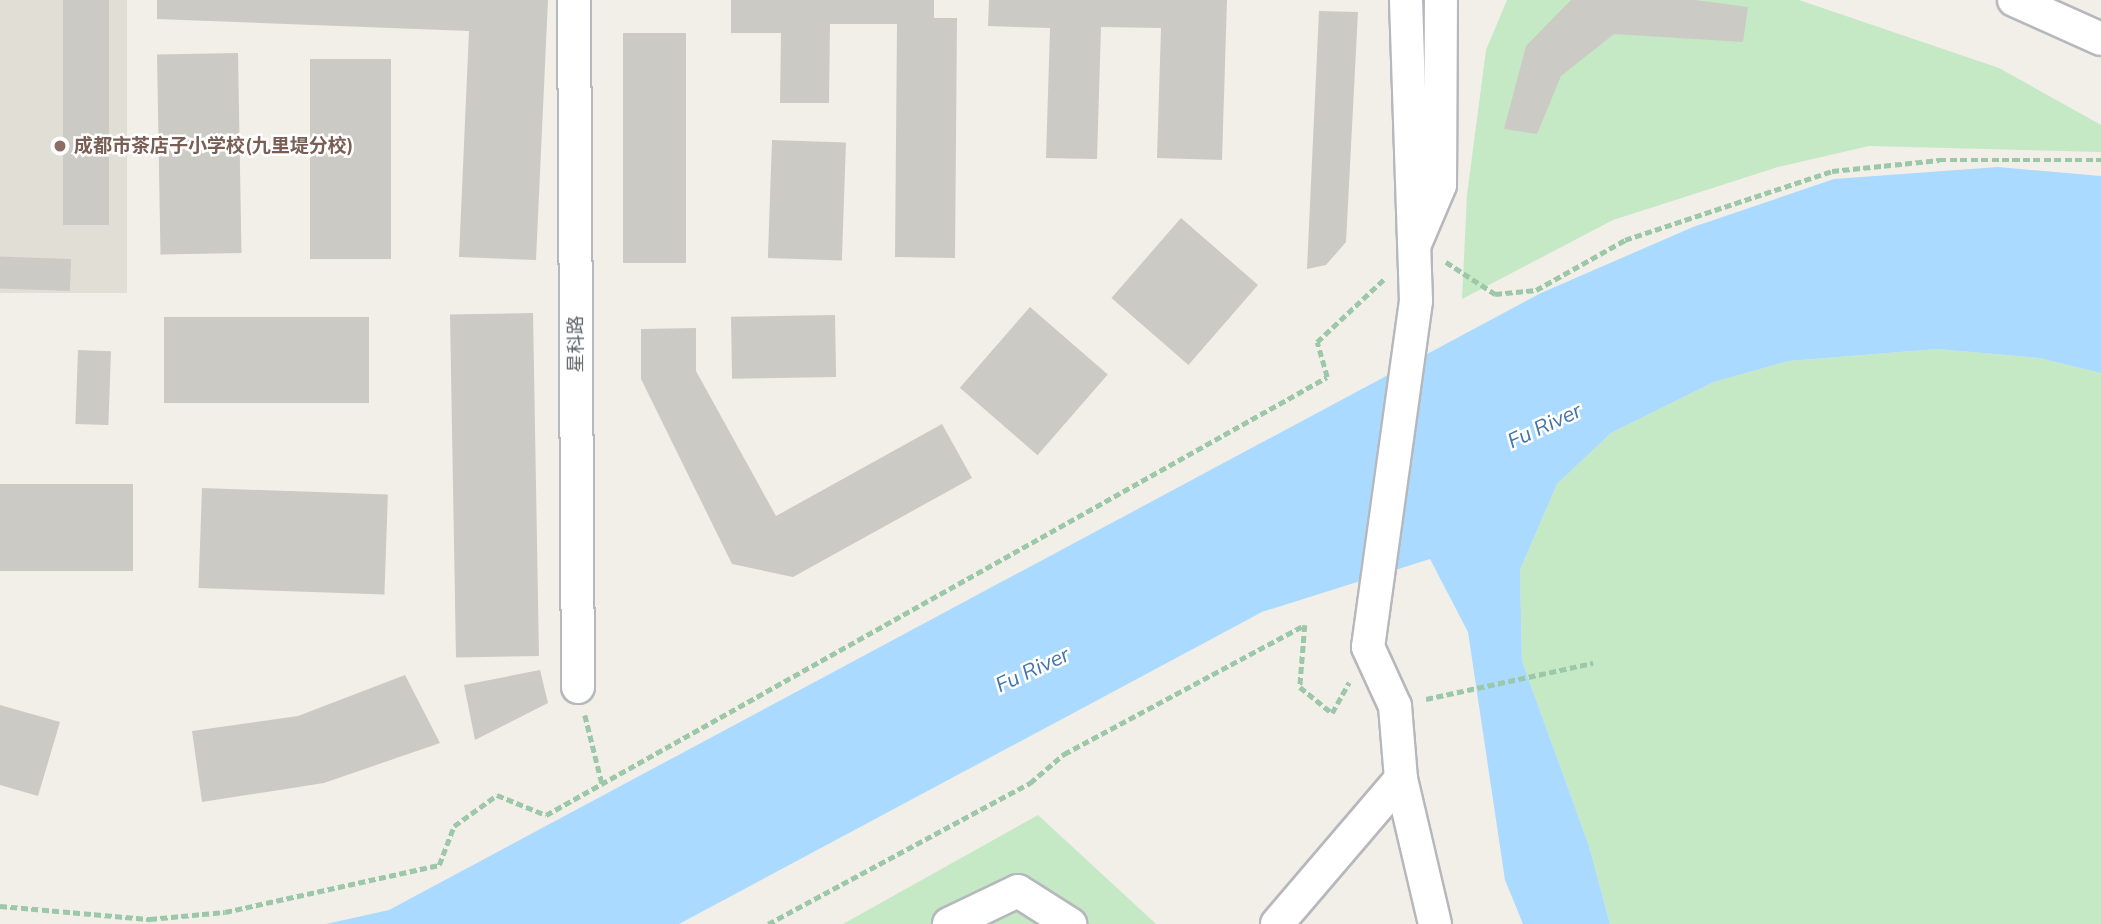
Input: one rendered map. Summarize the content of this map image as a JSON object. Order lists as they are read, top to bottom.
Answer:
{
  "streets": {
    "street": ["星科路"]
  },
  "water": ["Fu River"],
  "places": ["成都市茶店子小学校(九里堤分校)"]
}
